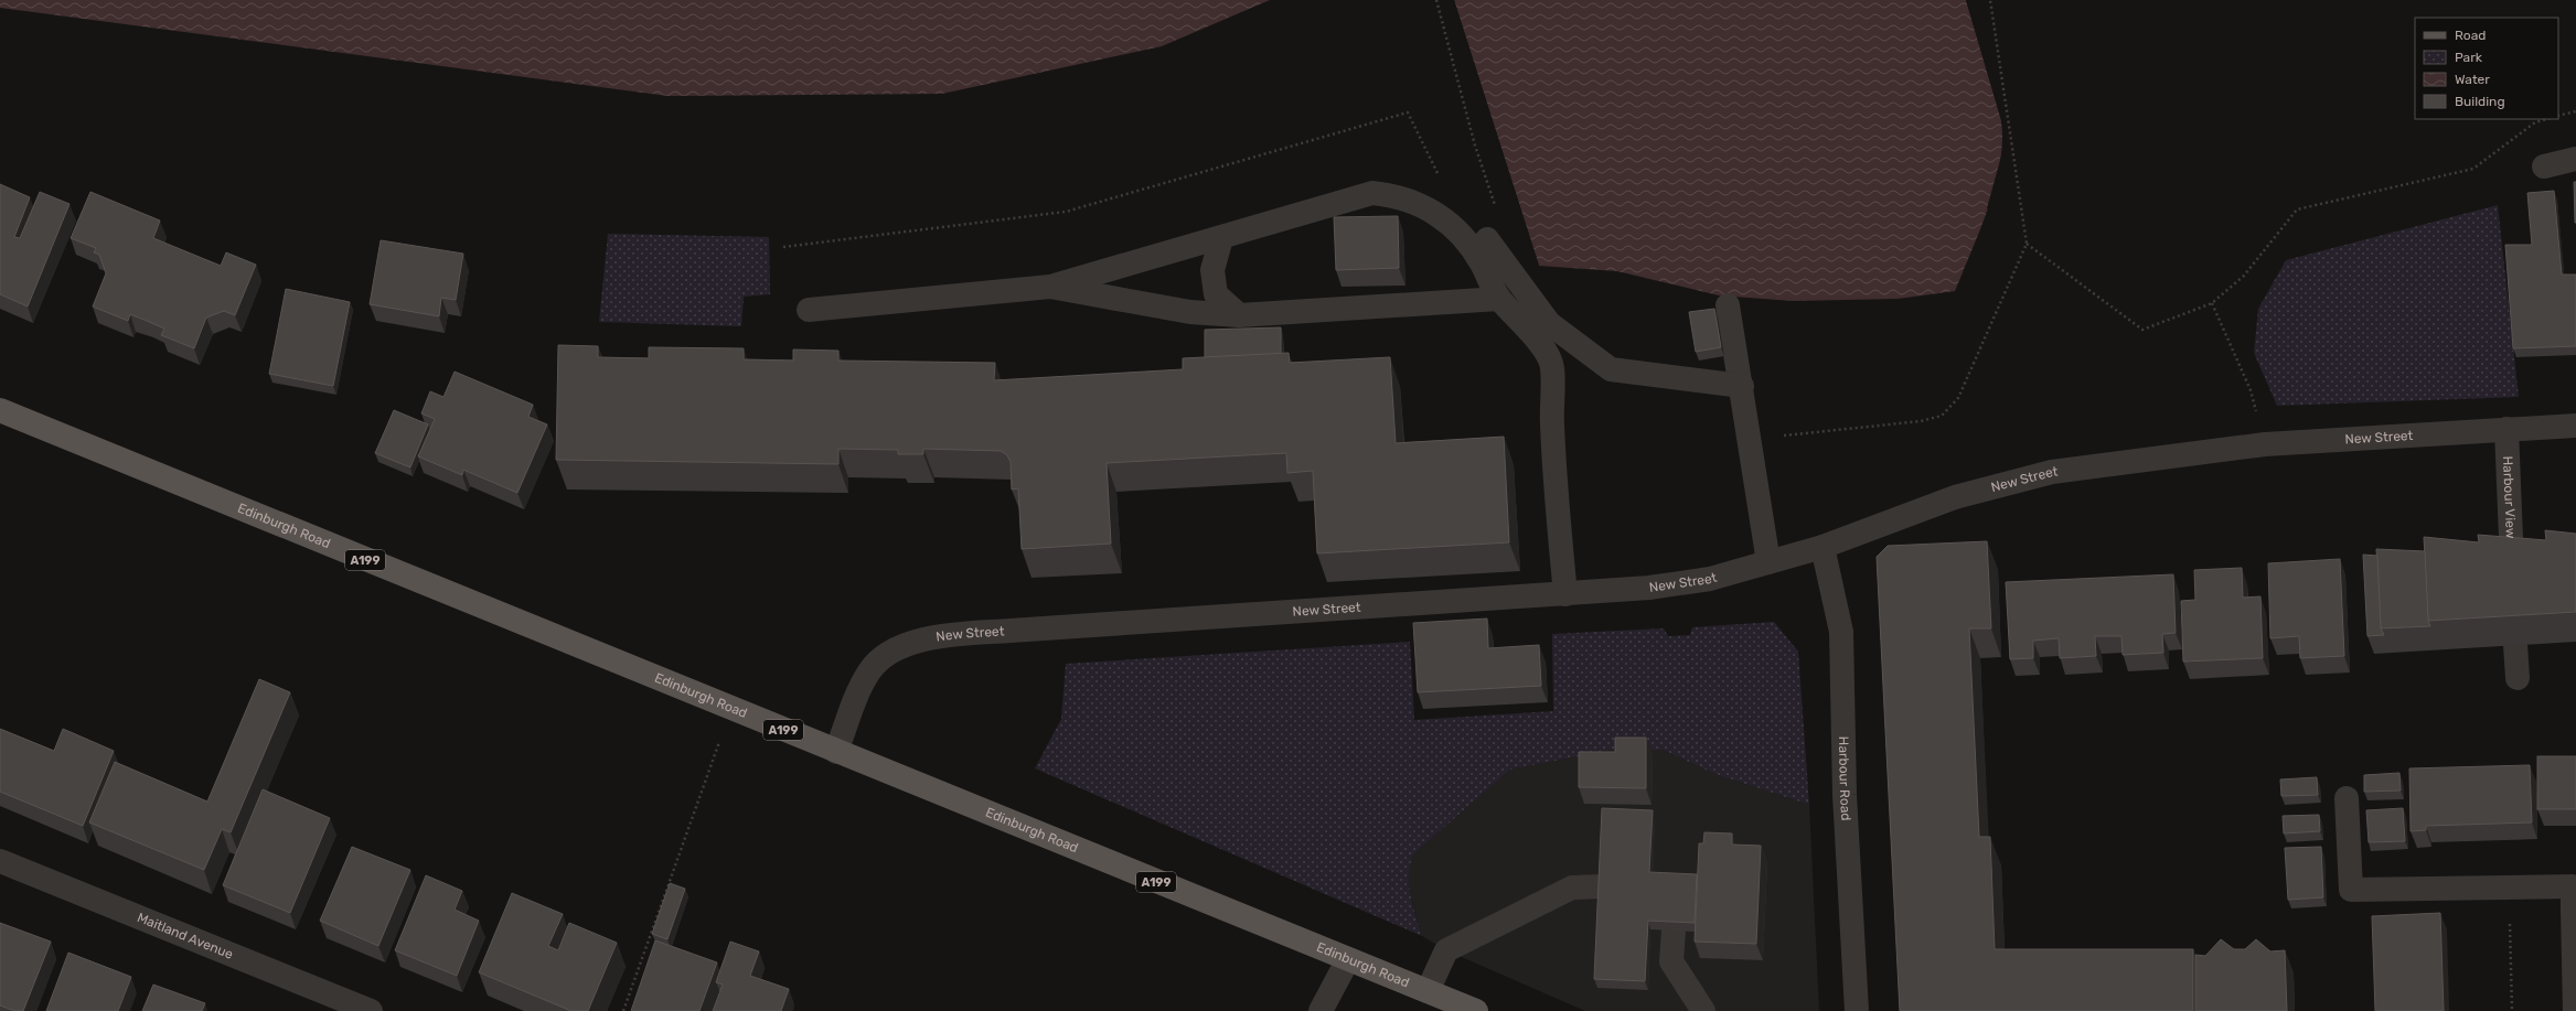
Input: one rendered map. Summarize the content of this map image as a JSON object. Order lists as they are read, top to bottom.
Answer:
{
  "streets": {
    "main road": ["Edinburgh Road", "A199"],
    "street": [
      "New Street",
      "Harbour View",
      "Harbour Road",
      "Maitland Avenue"
    ]
  },
  "crossings": [
    ["New Street", "Harbour View"],
    ["New Street", "Edinburgh Road"],
    ["New Street", "Harbour Road"]
  ],
  "legend": [
    "Road",
    "Park",
    "Water",
    "Building"
  ]
}
